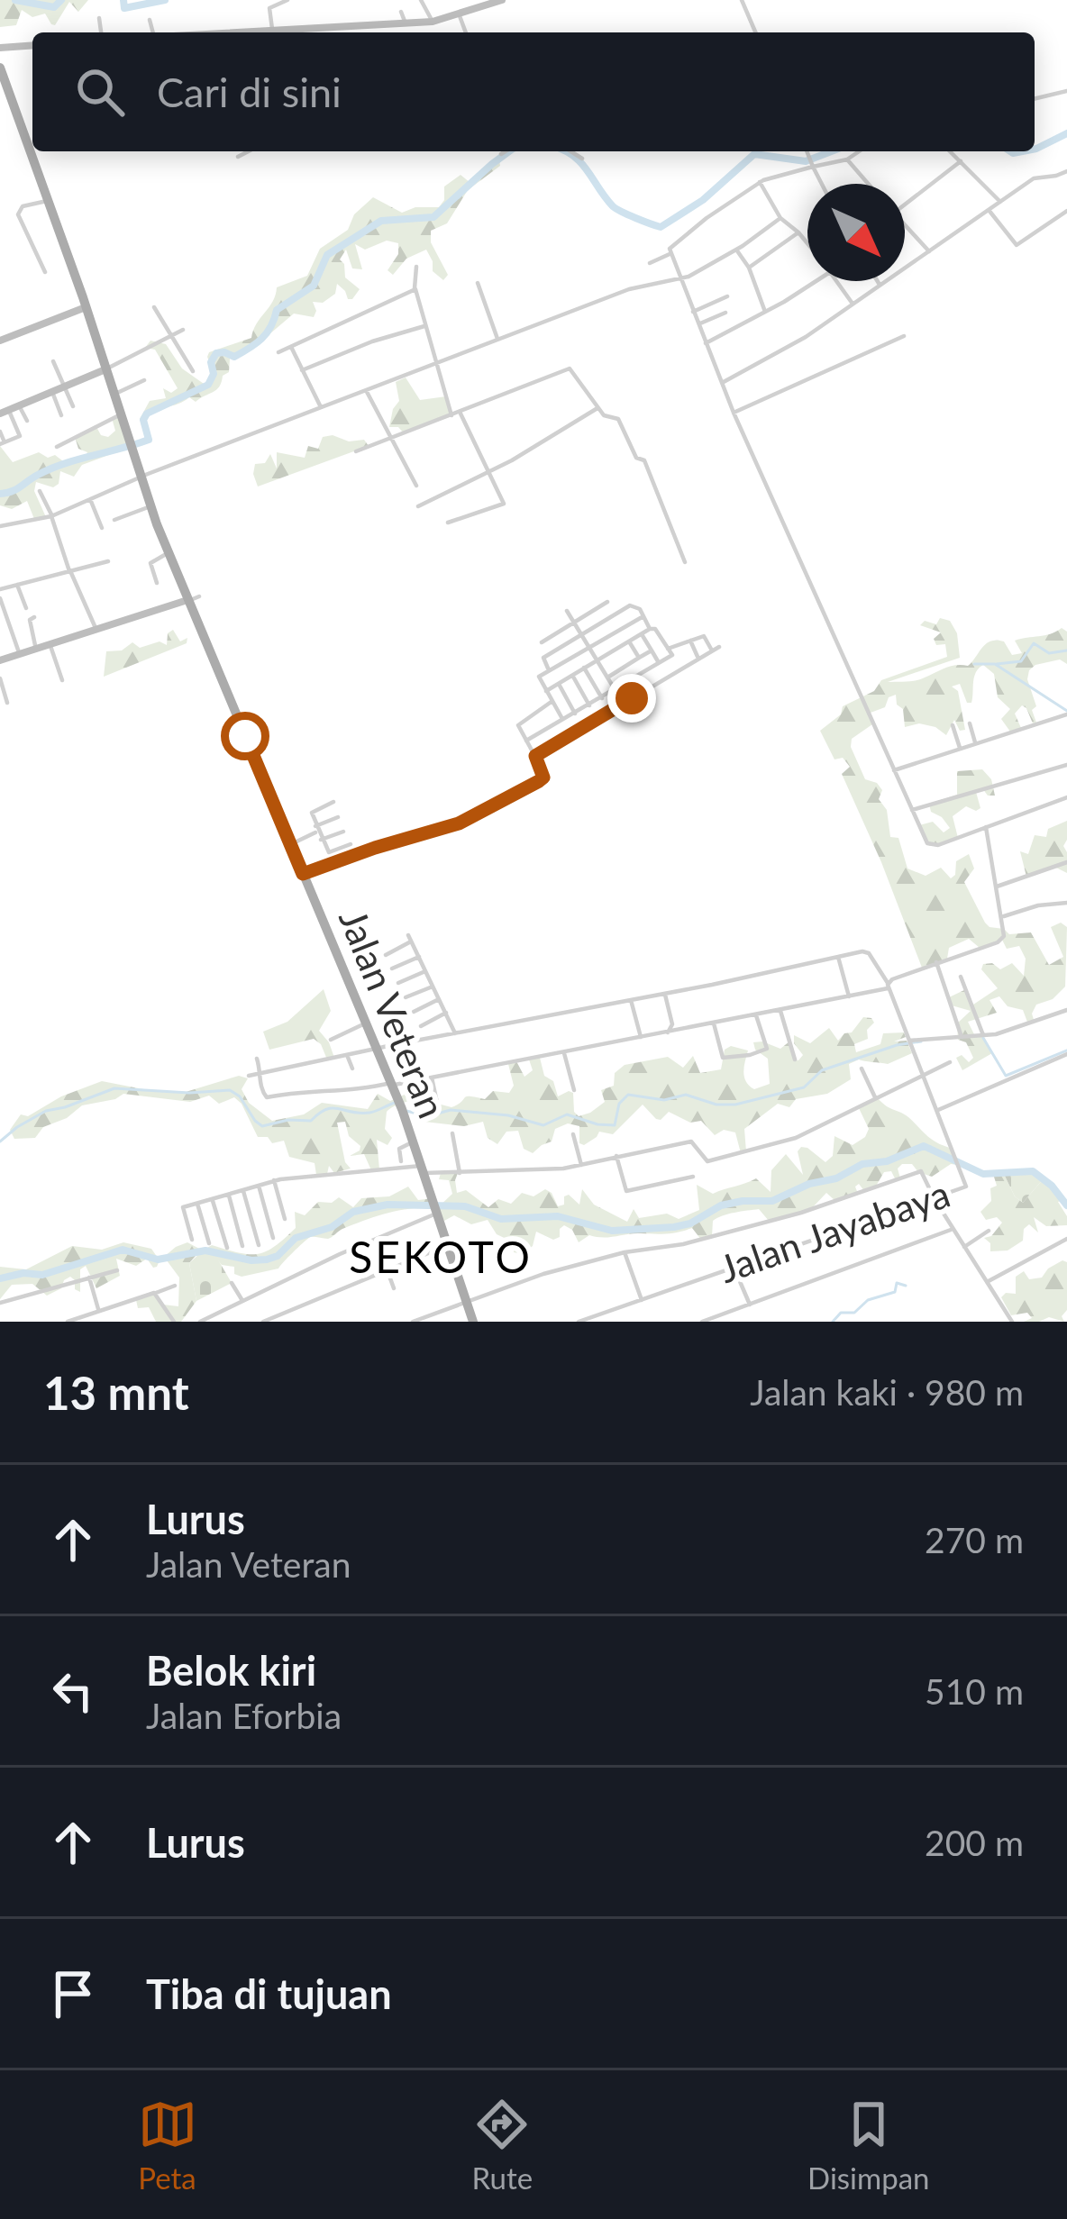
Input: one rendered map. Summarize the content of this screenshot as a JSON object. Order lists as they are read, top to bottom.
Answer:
{
  "streets": {
    "main road": ["Jalan Veteran"],
    "street": ["Jalan Jayabaya"]
  },
  "districts": ["SEKOTO"],
  "north": "bottom right",
  "page": {
    "search": "Cari di sini",
    "heading": ["13 mnt", "Jalan kaki · 980 m"],
    "list": [
      ["Lurus", "Jalan Veteran", "270 m"],
      ["Belok kiri", "Jalan Eforbia", "510 m"],
      ["Lurus", "200 m"],
      "Tiba di tujuan"
    ],
    "nav": ["Peta", "Rute", "Disimpan"]
  }
}
